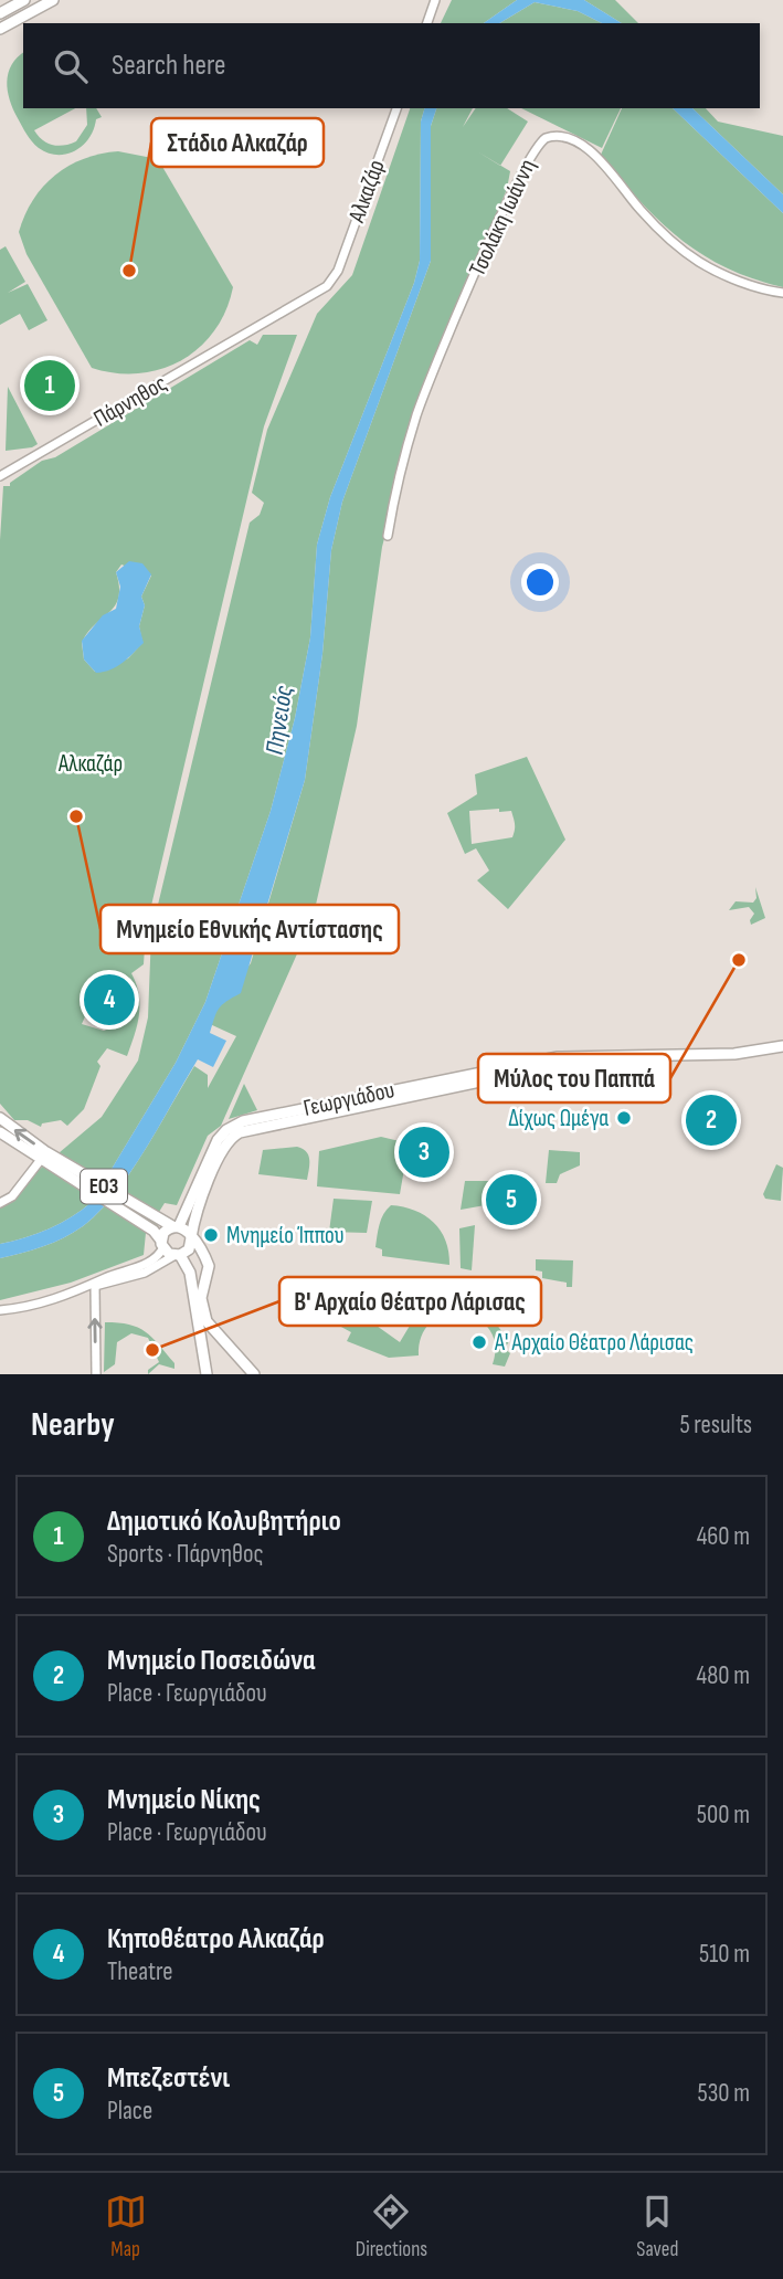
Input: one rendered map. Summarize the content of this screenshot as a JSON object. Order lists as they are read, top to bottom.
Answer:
{
  "streets": {
    "main road": ["Γεωργιάδου", "ΕΟ3"],
    "street": ["Αλκαζάρ", "Τσολάκη Ιωάννη", "Πάρνηθος"]
  },
  "crossings": [
    ["Αλκαζάρ", "Πάρνηθος"]
  ],
  "water": ["Πηνειός"],
  "parks": ["Αλκαζάρ"],
  "places": [
    "Στάδιο Αλκαζάρ",
    "Μνημείο Εθνικής Αντίστασης",
    "Μύλος του Παππά",
    "Δίχως Ωμέγα",
    "Μνημείο Ίππου",
    "Α' Αρχαίο Θέατρο Λάρισας",
    "Β' Αρχαίο Θέατρο Λάρισας"
  ],
  "page": {
    "search": "Search here",
    "pins": [
      "1",
      "4",
      "2",
      "3",
      "5"
    ],
    "heading": ["Nearby", "5 results"],
    "list": [
      {
        "mark": "1",
        "name": "Δημοτικό Κολυβητήριο",
        "note": "Sports · Πάρνηθος",
        "value": "460 m"
      },
      {
        "mark": "2",
        "name": "Μνημείο Ποσειδώνα",
        "note": "Place · Γεωργιάδου",
        "value": "480 m"
      },
      {
        "mark": "3",
        "name": "Μνημείο Νίκης",
        "note": "Place · Γεωργιάδου",
        "value": "500 m"
      },
      {
        "mark": "4",
        "name": "Κηποθέατρο Αλκαζάρ",
        "note": "Theatre",
        "value": "510 m"
      },
      {
        "mark": "5",
        "name": "Μπεζεστένι",
        "note": "Place",
        "value": "530 m"
      }
    ],
    "nav": ["Map", "Directions", "Saved"]
  }
}
